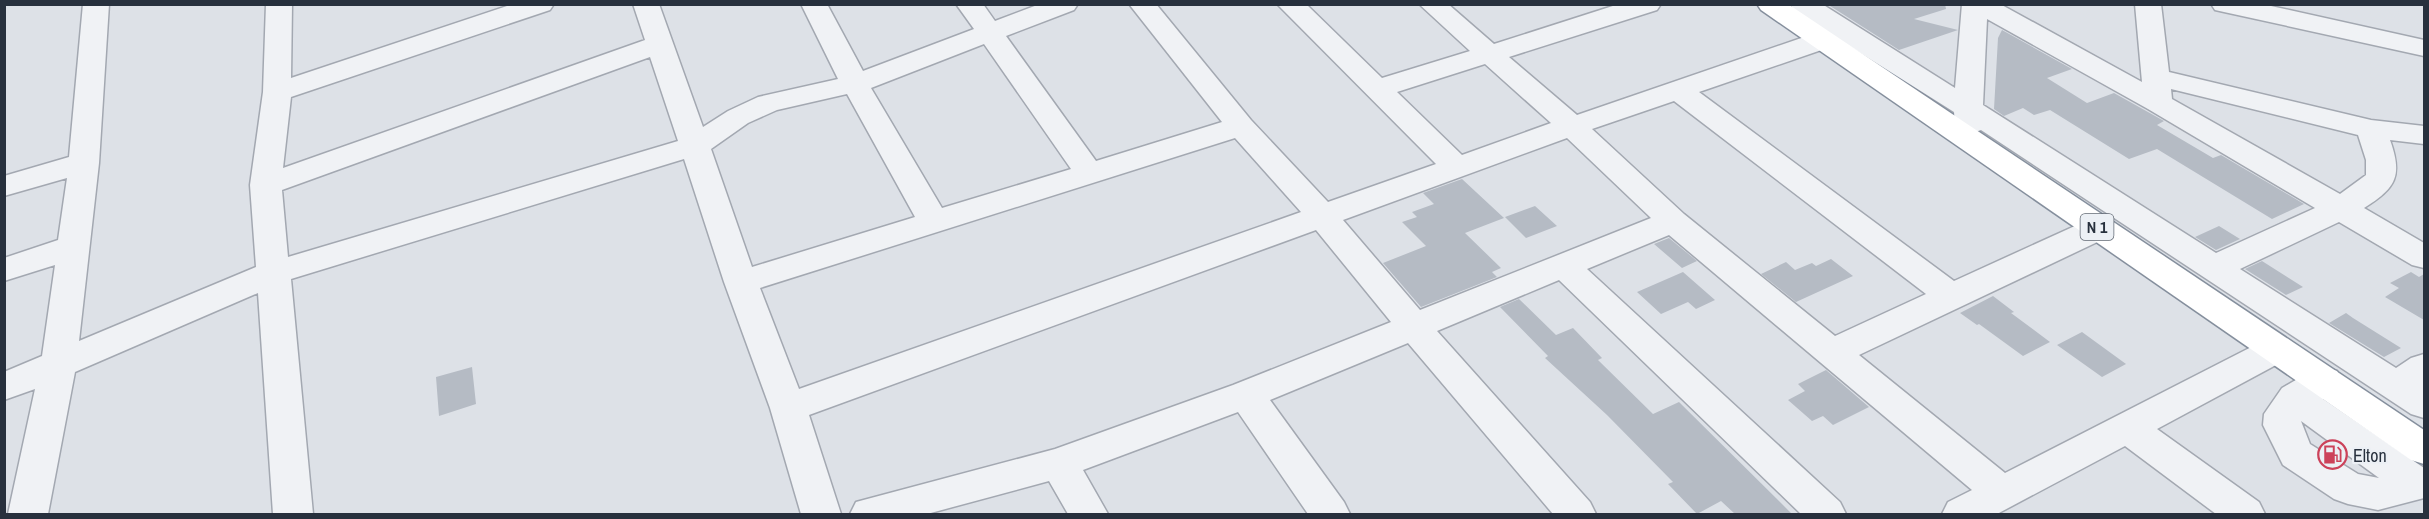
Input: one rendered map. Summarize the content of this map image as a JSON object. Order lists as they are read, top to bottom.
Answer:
{
  "streets": {
    "highway": ["N 1"]
  },
  "places": {
    "fuel station": ["Elton"]
  }
}
